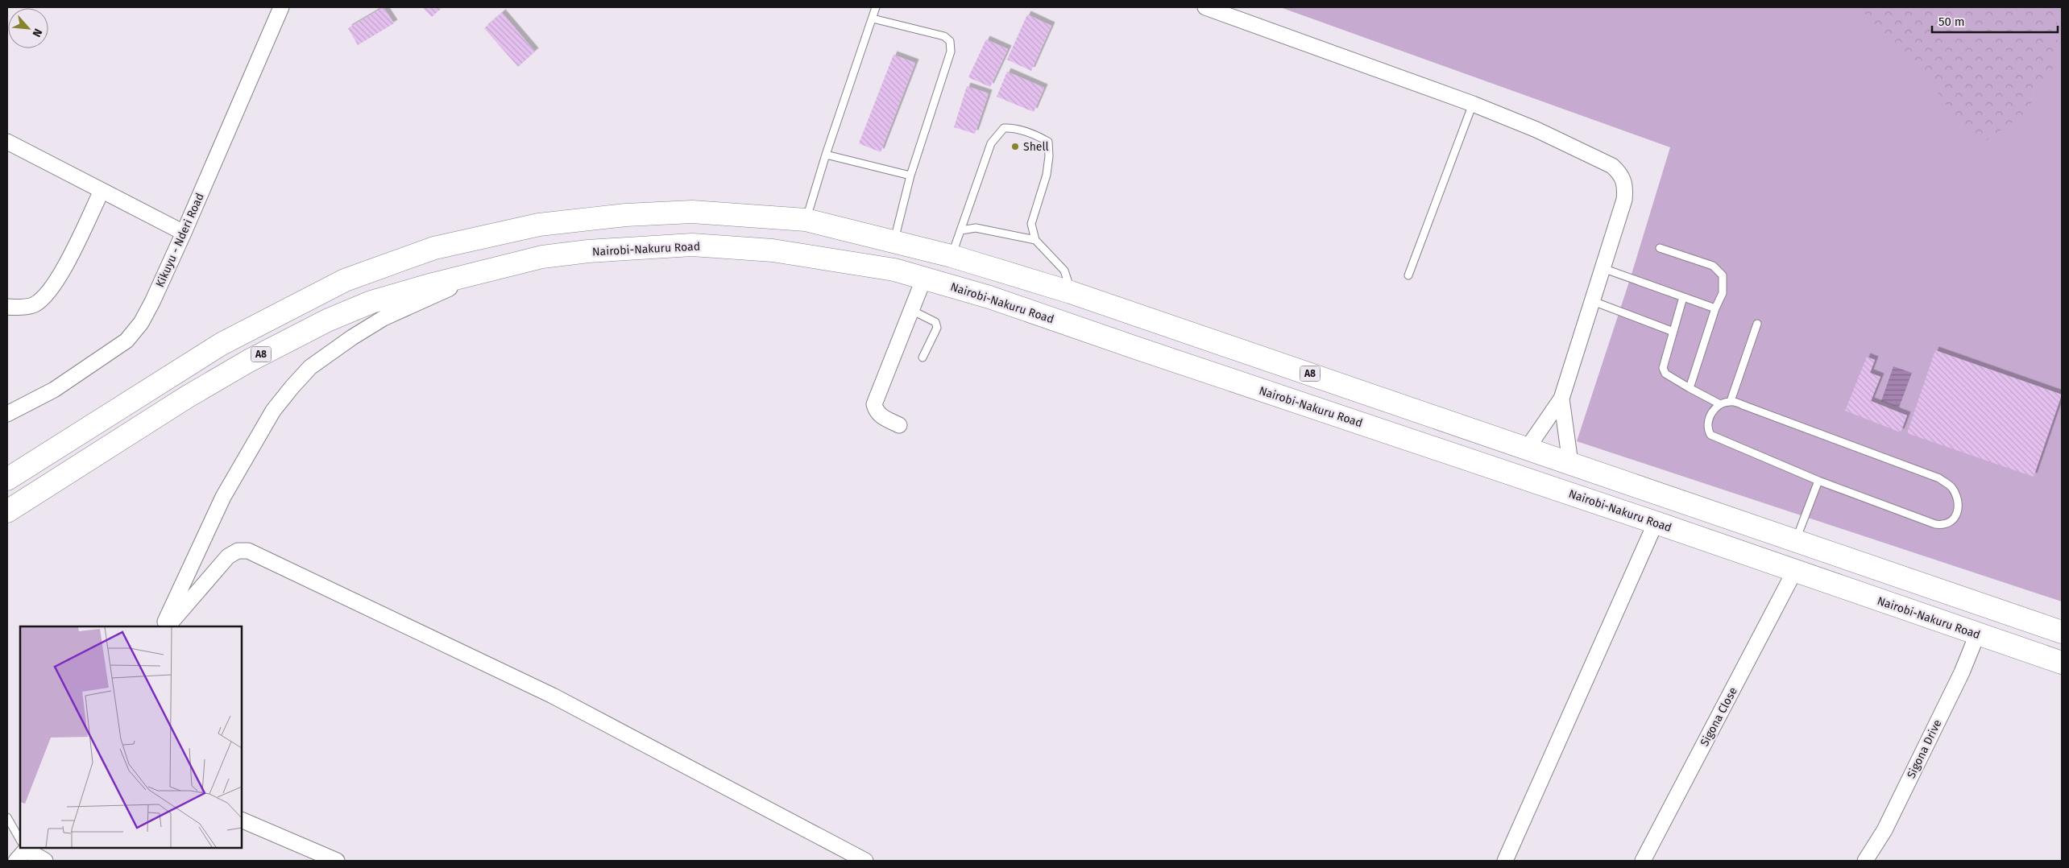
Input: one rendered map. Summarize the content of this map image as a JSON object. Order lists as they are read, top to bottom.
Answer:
{
  "streets": {
    "highway": ["Nairobi-Nakuru Road", "A8"],
    "street": ["Kikuyu - Nderi Road", "Sigona Close", "Sigona Drive"]
  },
  "crossings": [
    ["Nairobi-Nakuru Road", "A8"],
    ["Nairobi-Nakuru Road", "Sigona Close"],
    ["Nairobi-Nakuru Road", "Sigona Drive"]
  ],
  "places": ["Shell"],
  "scale_bar": "50 m",
  "north": "bottom right"
}
